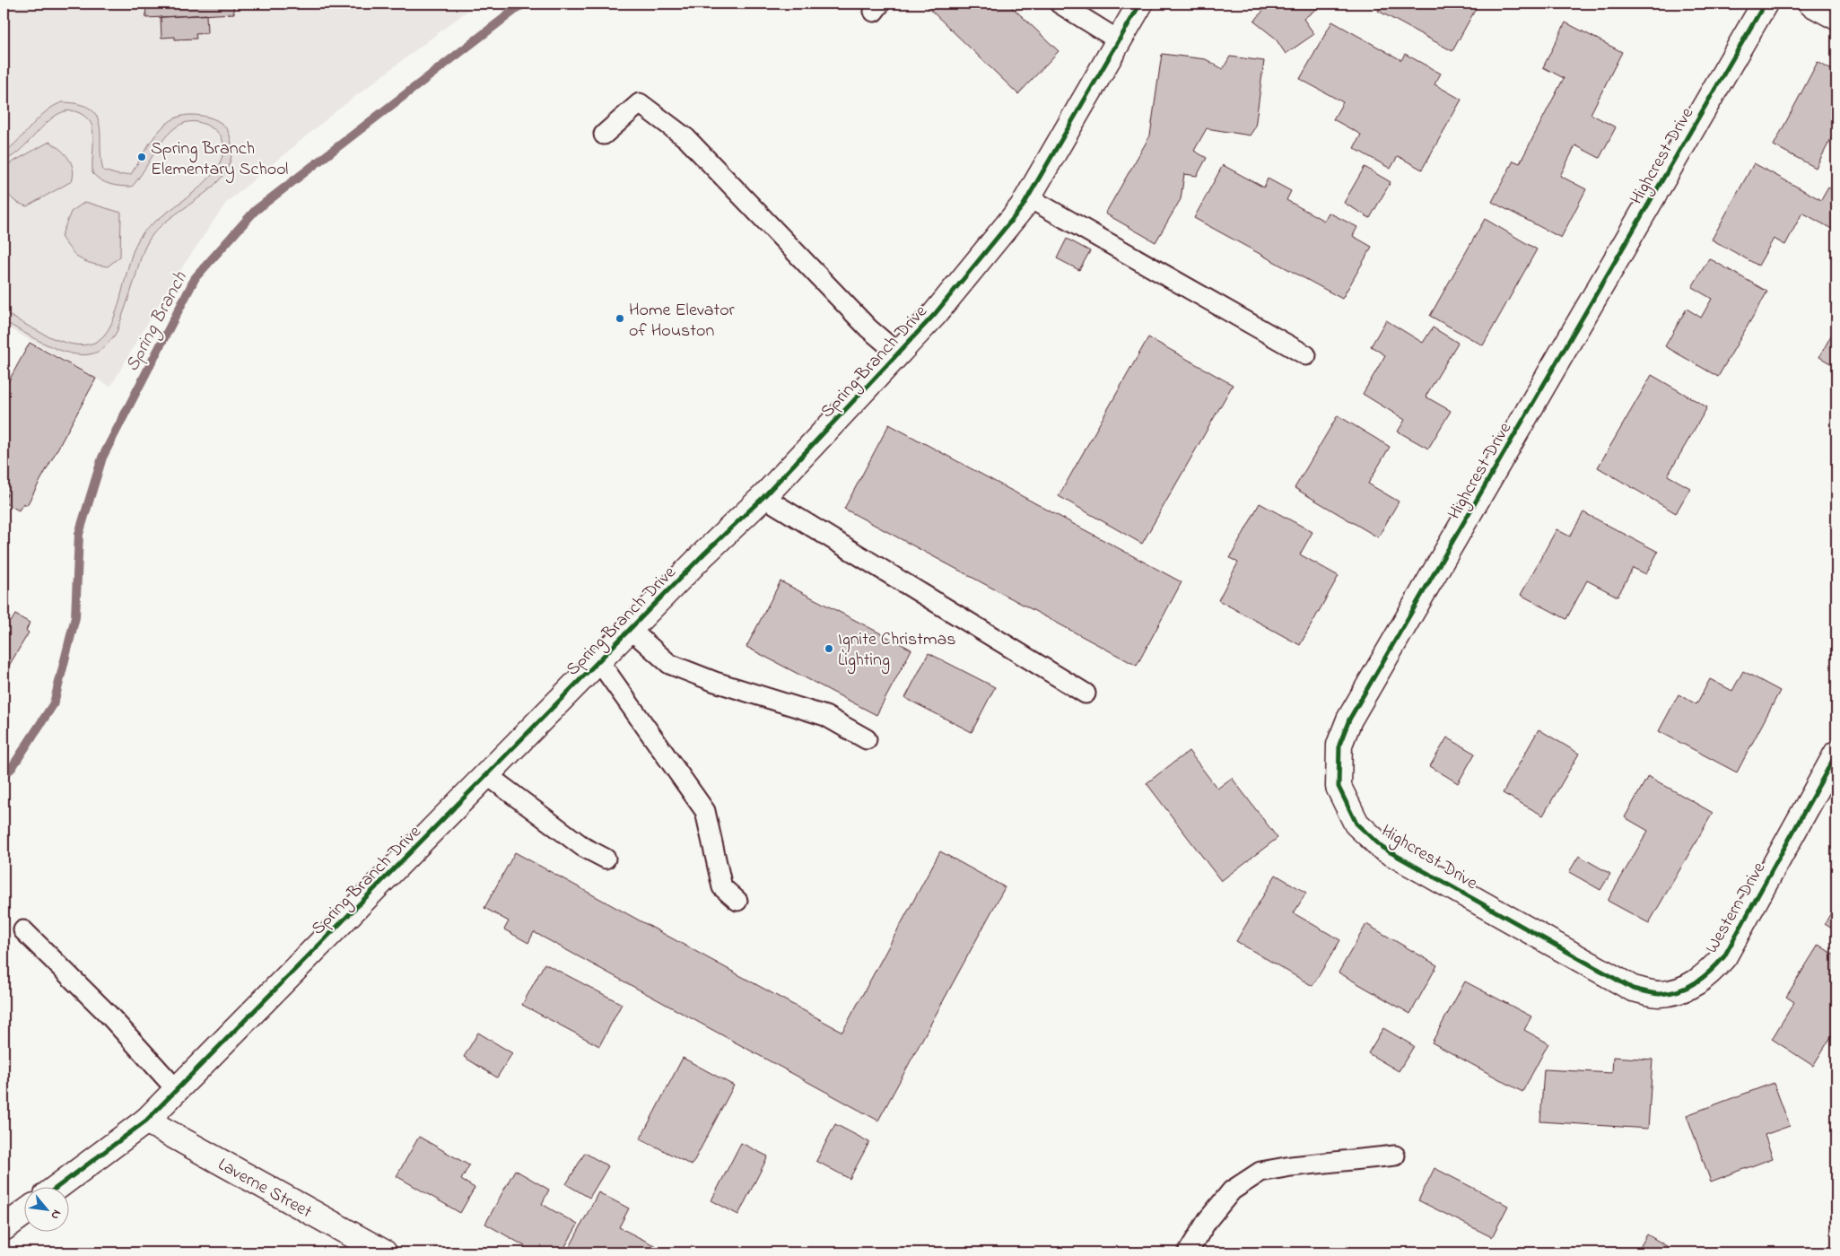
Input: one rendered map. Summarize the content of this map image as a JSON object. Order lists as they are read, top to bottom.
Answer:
{
  "streets": {
    "street": [
      "Highcrest Drive",
      "Spring Branch Drive",
      "Western Drive",
      "Laverne Street"
    ]
  },
  "crossings": [
    ["Highcrest Drive", "Western Drive"],
    ["Spring Branch Drive", "Laverne Street"]
  ],
  "water": ["Spring Branch"],
  "places": ["Spring Branch Elementary School", "Home Elevator of Houston", "Ignite Christmas Lighting"],
  "north": "bottom right"
}
